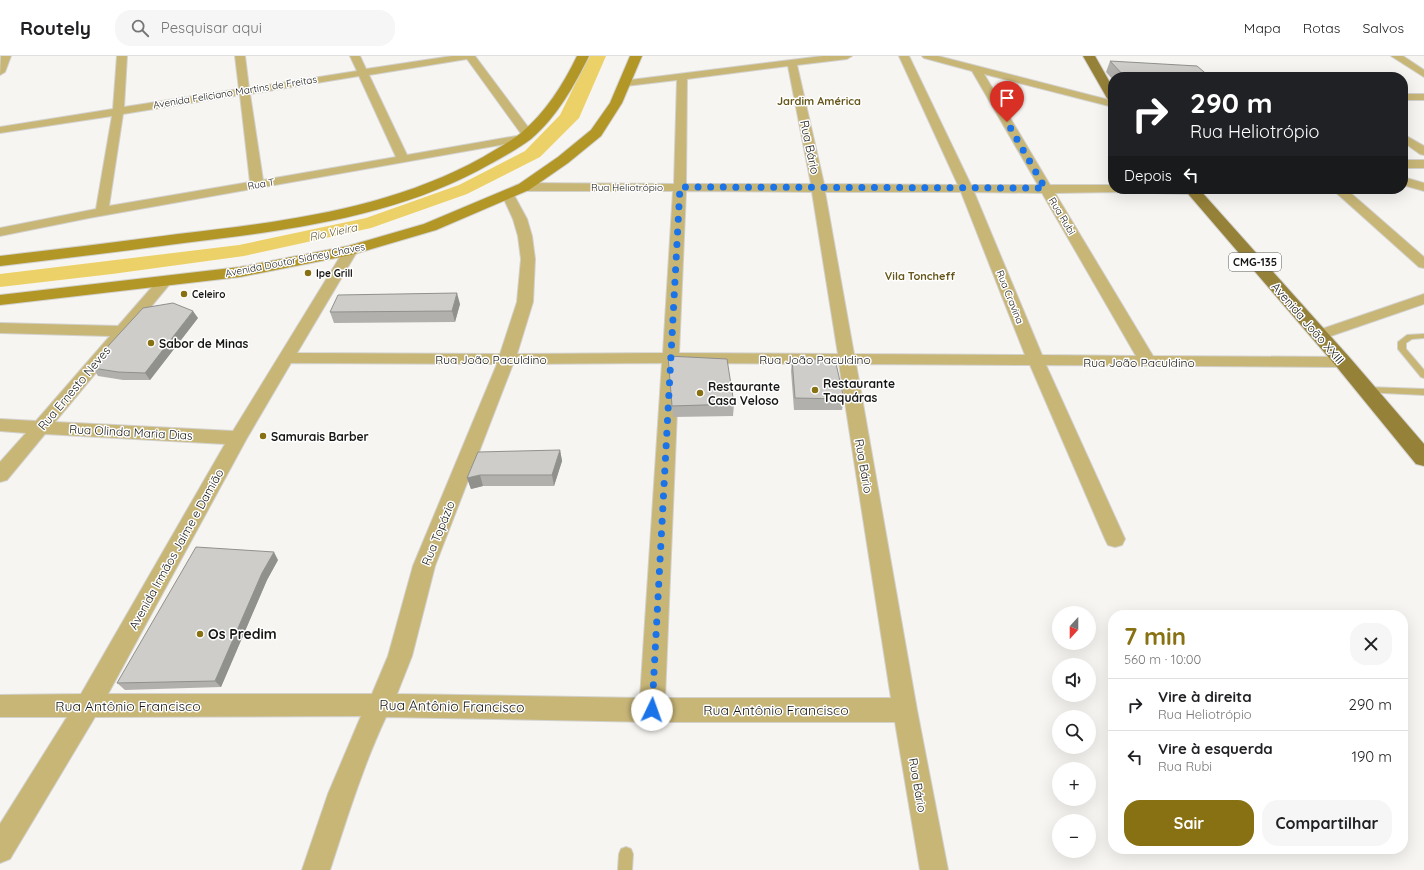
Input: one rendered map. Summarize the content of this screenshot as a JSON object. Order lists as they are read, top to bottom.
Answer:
{
  "streets": {
    "main road": ["Avenida Doutor Sidney Chaves", "CMG-135", "Avenida João XXIII"],
    "street": [
      "Avenida Feliciano Martins de Freitas",
      "Rua Bário",
      "Rua T",
      "Rua Heliotrópio",
      "Rua Rubi",
      "Rua Cravina",
      "Rua João Paculdino",
      "Rua Ernesto Neves",
      "Rua Olinda Maria Dias",
      "Rua Topázio",
      "Avenida Irmãos Jaime e Damião",
      "Rua Antônio Francisco"
    ]
  },
  "crossings": [
    ["Rua Bário", "Rua Heliotrópio"],
    ["Rua Bário", "Rua João Paculdino"],
    ["Rua Bário", "Rua Antônio Francisco"],
    ["Rua Heliotrópio", "Rua Rubi"],
    ["Rua Heliotrópio", "Avenida Doutor Sidney Chaves"],
    ["Rua Heliotrópio", "Rua Cravina"],
    ["Rua Heliotrópio", "Rua Topázio"],
    ["Rua Rubi", "Rua João Paculdino"],
    ["Avenida Doutor Sidney Chaves", "Rua Ernesto Neves"],
    ["Avenida Doutor Sidney Chaves", "Rua Topázio"],
    ["Avenida Doutor Sidney Chaves", "Avenida Irmãos Jaime e Damião"],
    ["Rua Cravina", "Rua João Paculdino"],
    ["Avenida João XXIII", "Rua João Paculdino"],
    ["Rua João Paculdino", "Rua Topázio"],
    ["Rua João Paculdino", "Avenida Irmãos Jaime e Damião"],
    ["Rua Ernesto Neves", "Rua Olinda Maria Dias"],
    ["Rua Olinda Maria Dias", "Avenida Irmãos Jaime e Damião"],
    ["Rua Topázio", "Rua Antônio Francisco"],
    ["Avenida Irmãos Jaime e Damião", "Rua Antônio Francisco"]
  ],
  "districts": ["Jardim América", "Vila Toncheff"],
  "water": ["Rio Vieira"],
  "places": [
    "Ipe Grill",
    "Celeiro",
    "Sabor de Minas",
    "Restaurante Taquáras",
    "Restaurante Casa Veloso",
    "Samurais Barber",
    "Os Predim"
  ],
  "north": "bottom",
  "page": {
    "header": "Routely",
    "search": "Pesquisar aqui",
    "nav": ["Mapa", "Rotas", "Salvos"],
    "turn": ["290 m", "Rua Heliotrópio"],
    "then": "Depois",
    "map_buttons": ["+", "−"],
    "heading": ["7 min", "560 m · 10:00"],
    "list": [
      {
        "name": "Vire à direita",
        "note": "Rua Heliotrópio",
        "value": "290 m"
      },
      {
        "name": "Vire à esquerda",
        "note": "Rua Rubi",
        "value": "190 m"
      }
    ],
    "buttons": ["Sair", "Compartilhar"]
  }
}
